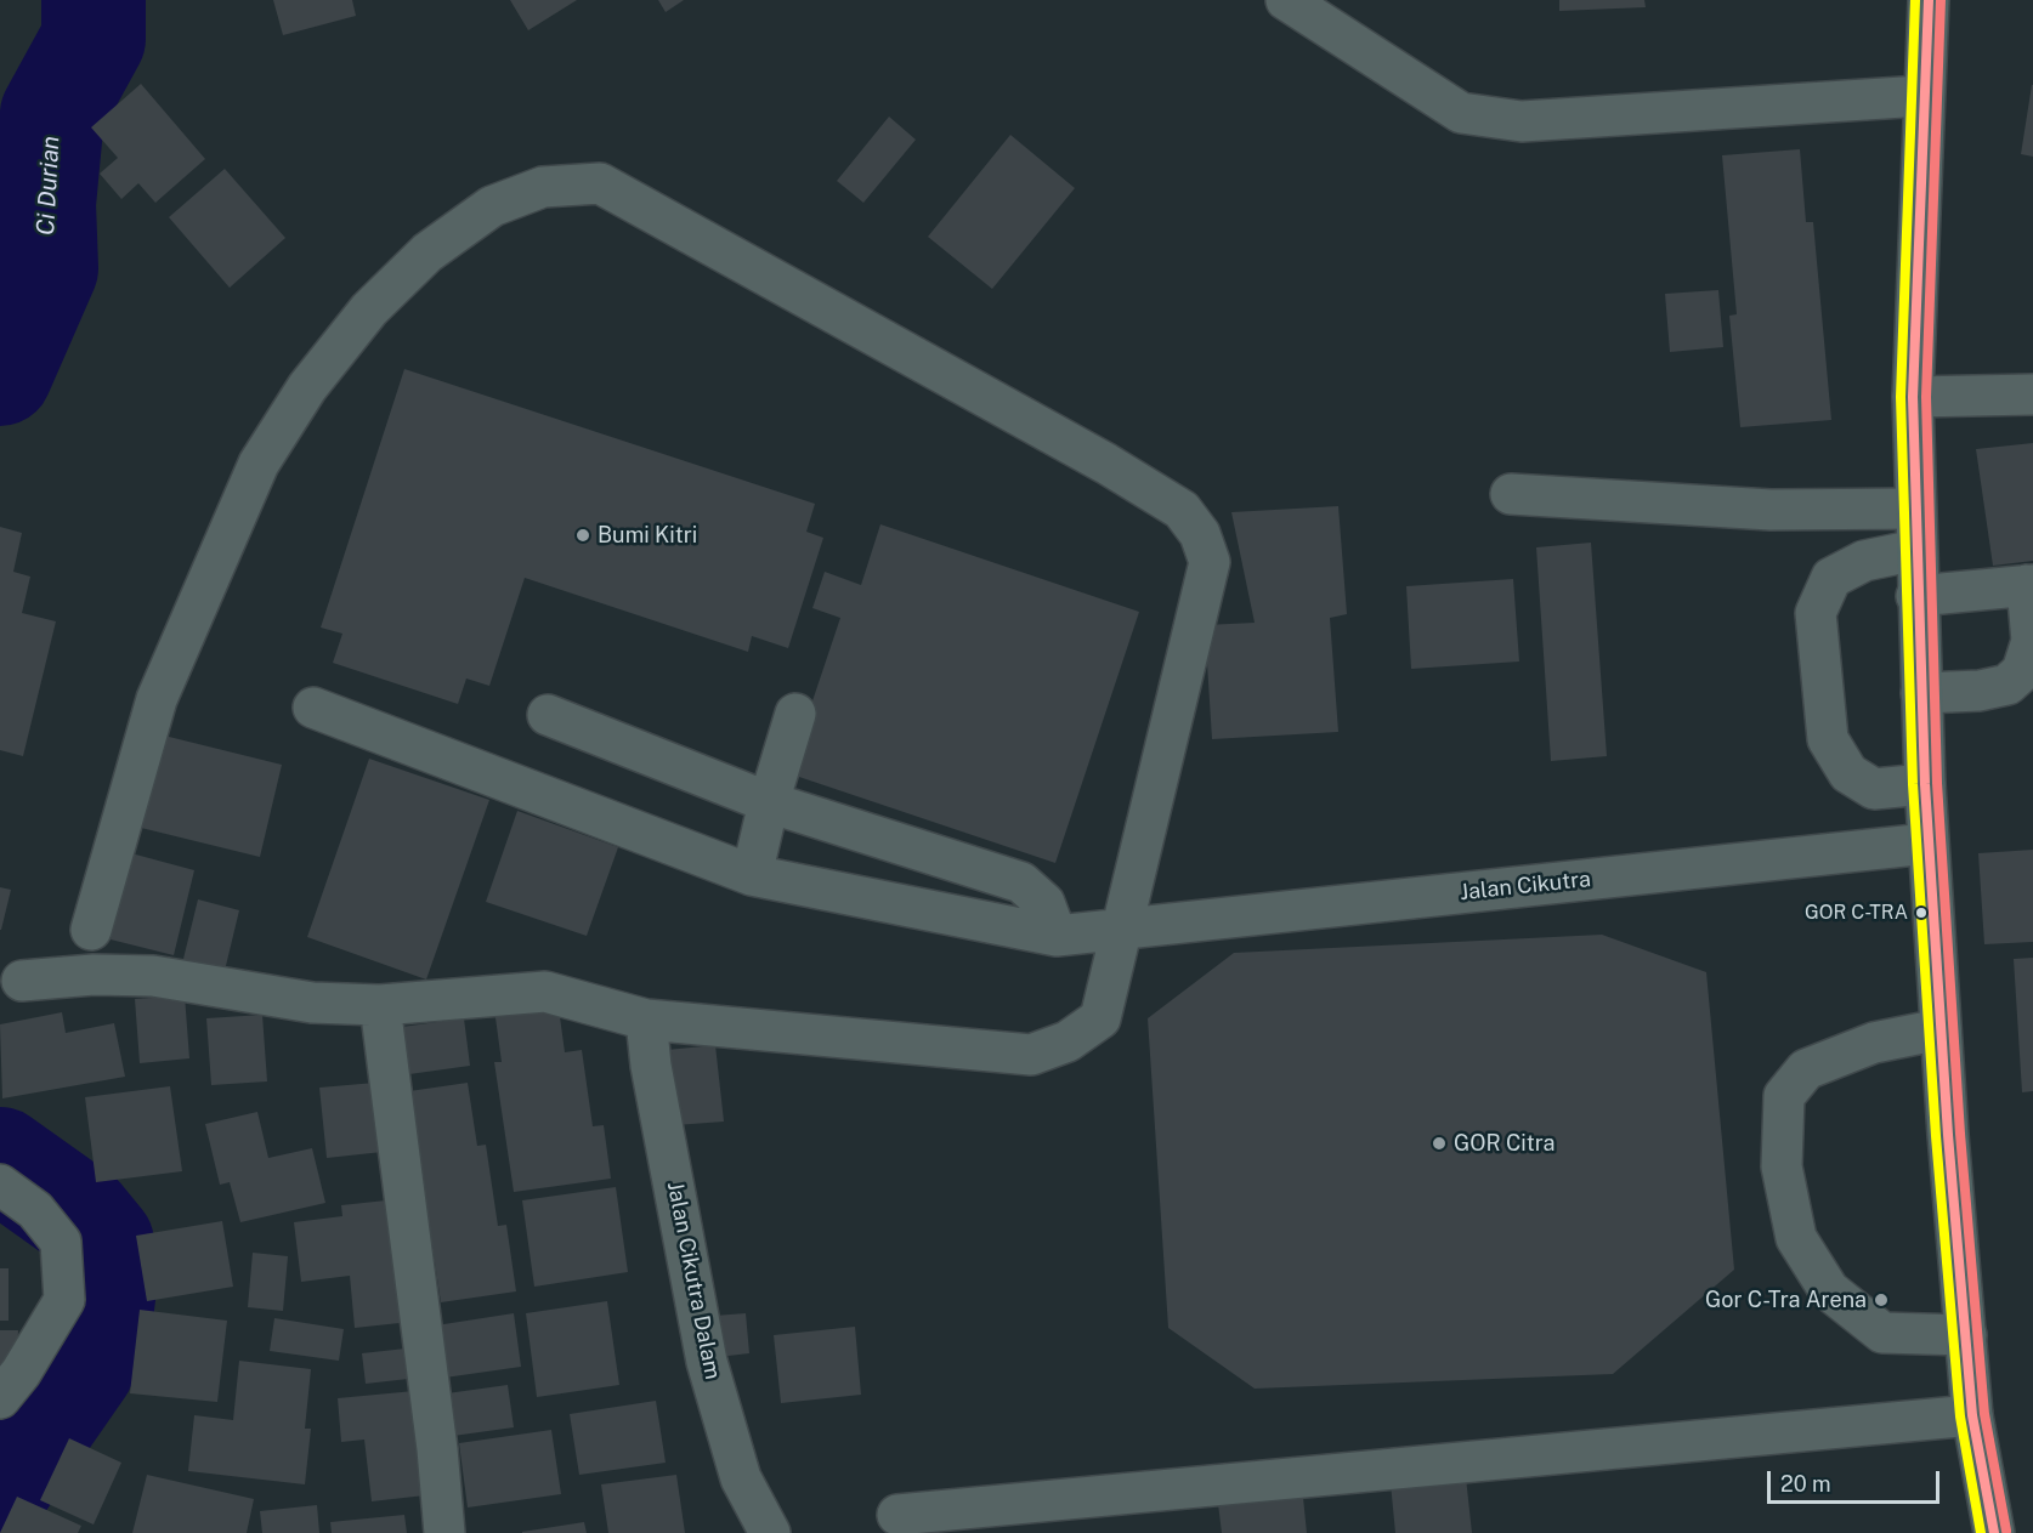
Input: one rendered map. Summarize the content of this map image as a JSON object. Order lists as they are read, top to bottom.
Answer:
{
  "streets": {
    "street": ["Jalan Cikutra", "Jalan Cikutra Dalam"]
  },
  "water": ["Ci Durian"],
  "places": [
    "Bumi Kitri",
    "GOR C-TRA",
    "GOR Citra",
    "Gor C-Tra Arena"
  ],
  "scale_bar": "20 m"
}
